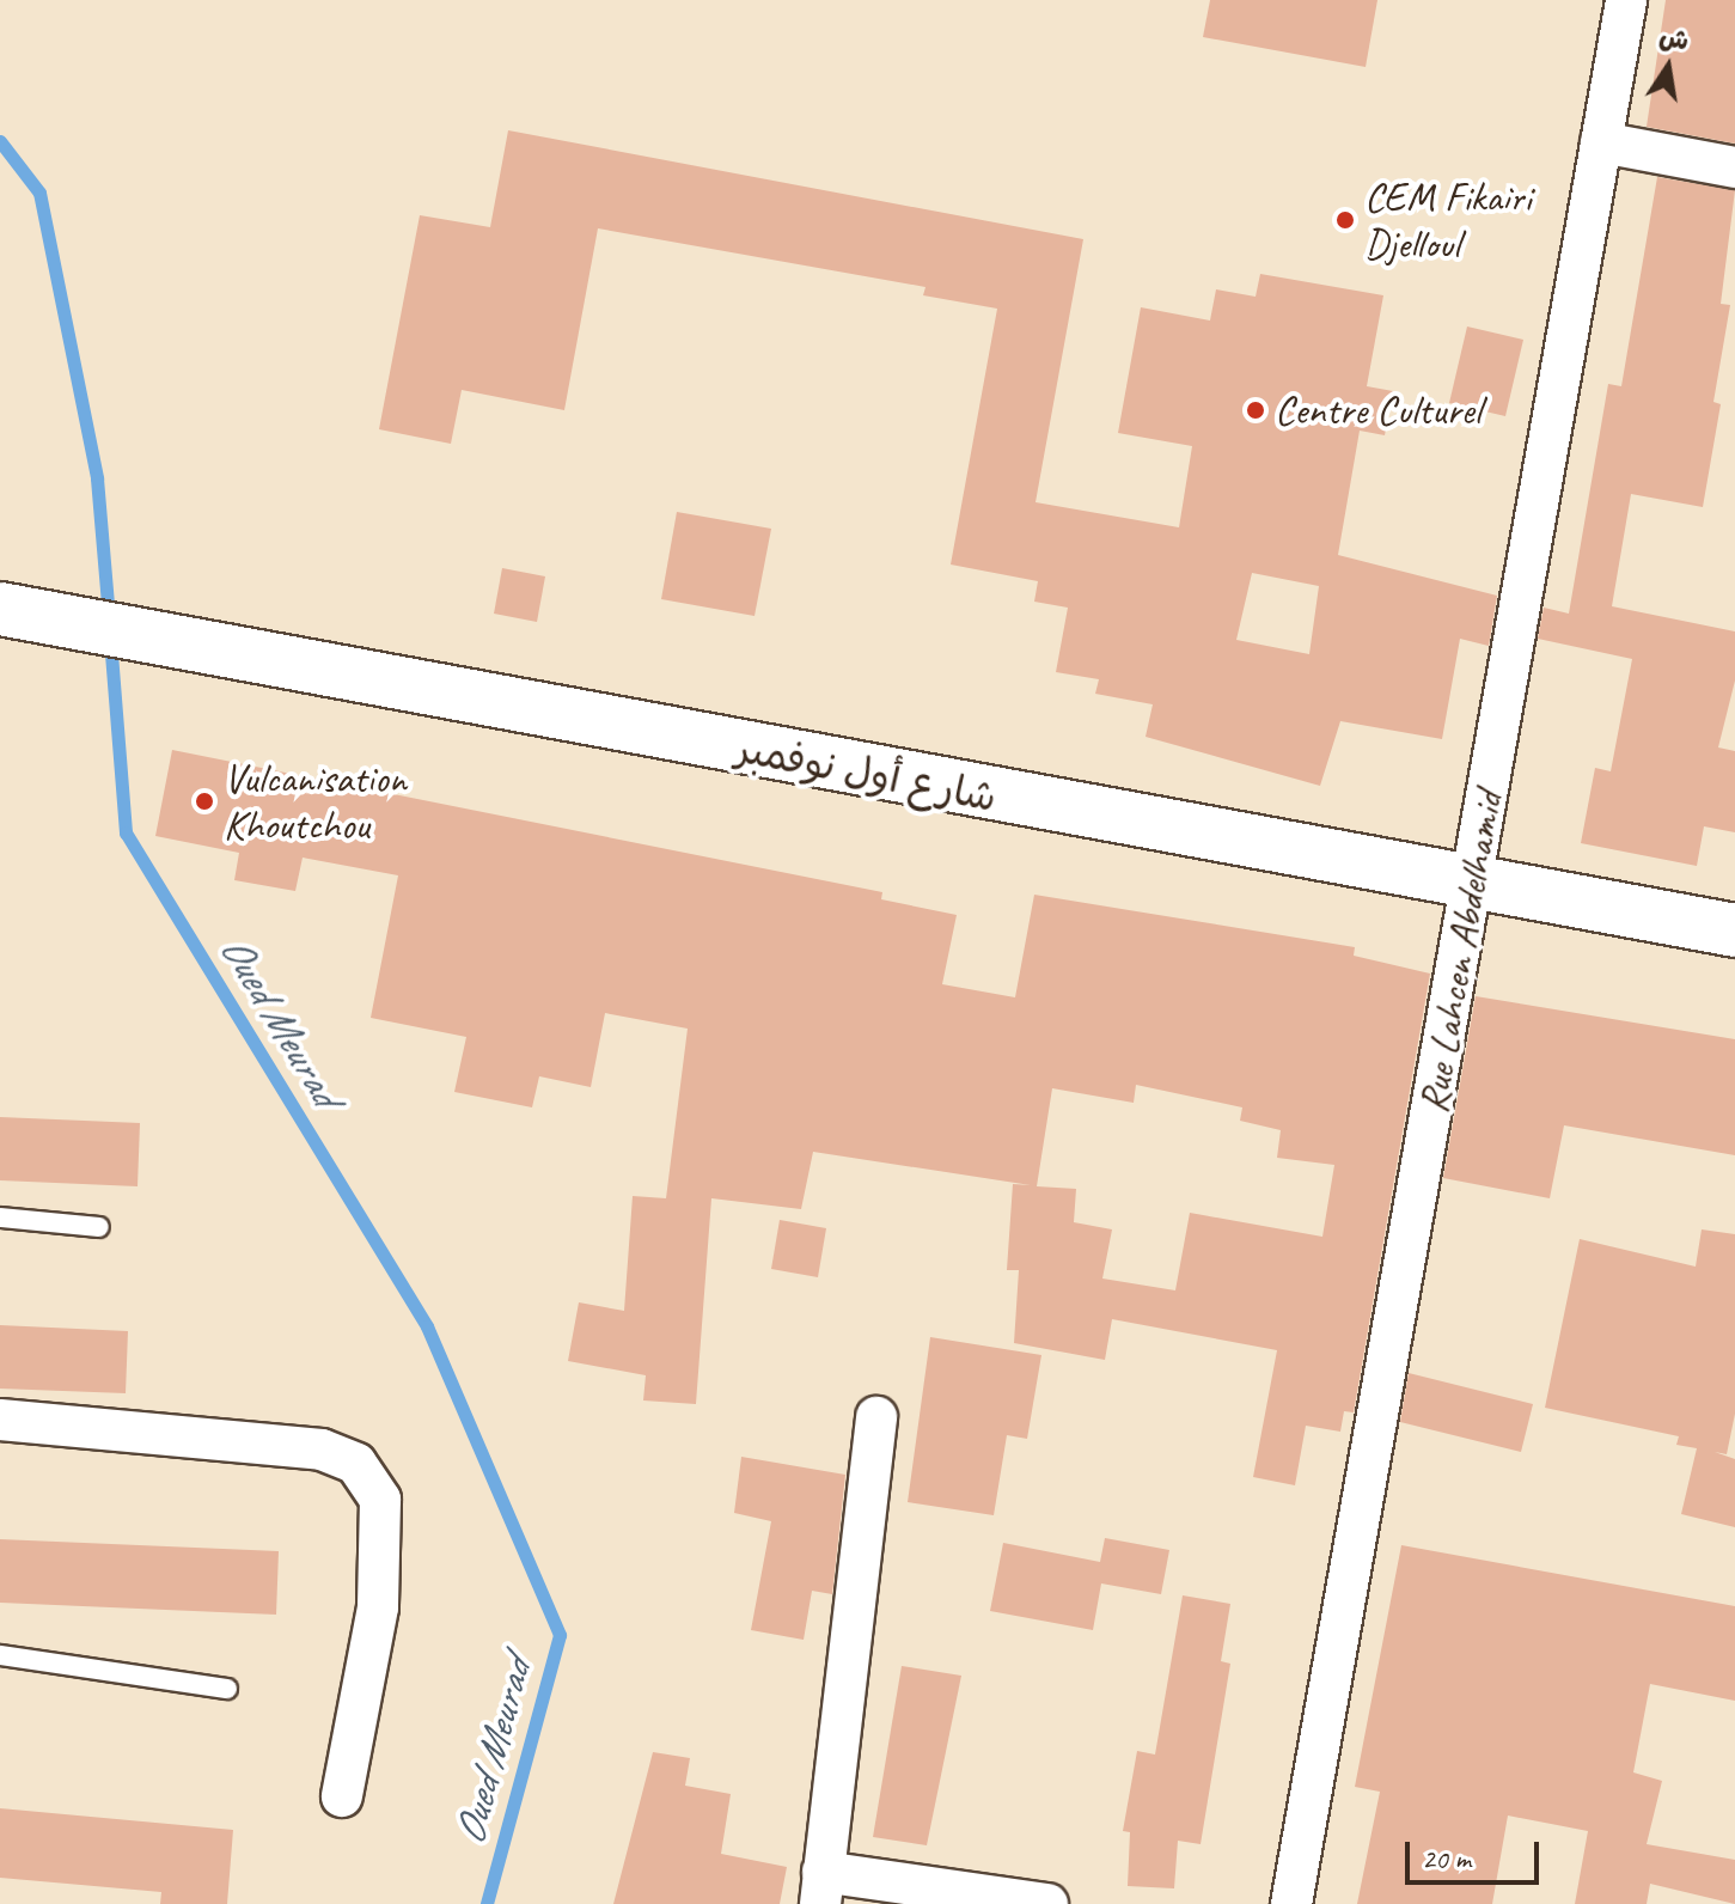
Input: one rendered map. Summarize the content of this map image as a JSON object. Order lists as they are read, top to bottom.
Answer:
{
  "streets": {
    "main road": ["شارع أول نوفمبر"],
    "street": ["Rue Lahcen Abdelhamid"]
  },
  "crossings": [
    ["شارع أول نوفمبر", "Rue Lahcen Abdelhamid"]
  ],
  "water": ["Oued Meurad"],
  "places": ["CEM Fikairi Djelloul", "Centre Culturel", "Vulcanisation Khoutchou"],
  "scale_bar": "20 m",
  "north": "top"
}
